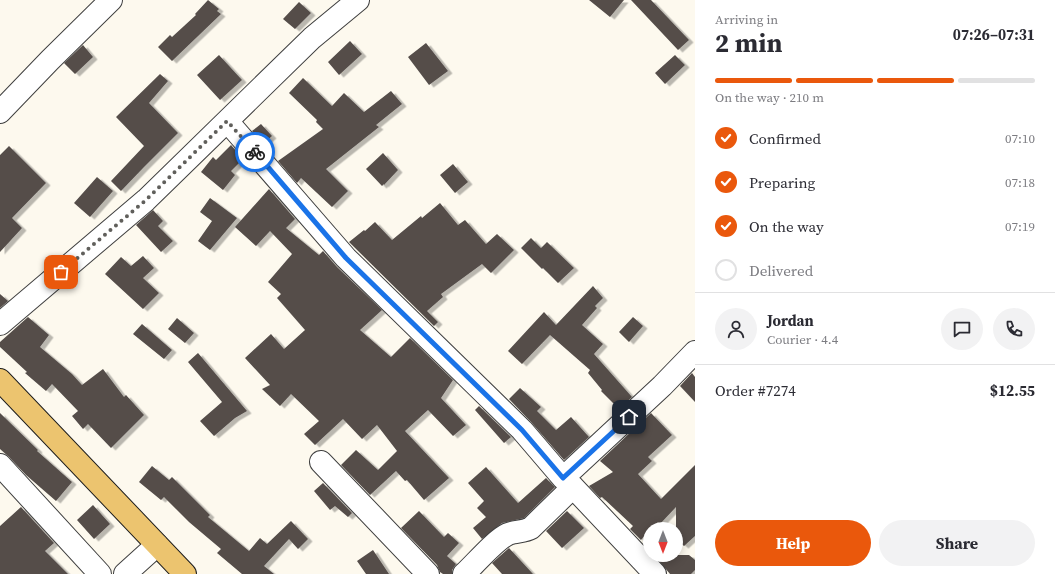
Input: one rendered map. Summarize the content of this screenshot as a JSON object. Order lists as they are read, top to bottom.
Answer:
{
  "north": "bottom",
  "page": {
    "heading": ["2 min", "Arriving in", "07:26–07:31"],
    "panel": [
      "Jordan",
      "Courier · 4.4",
      "Order #7274",
      "$12.55"
    ],
    "bar": "On the way · 210 m",
    "list": [
      ["Confirmed", "07:10"],
      ["Preparing", "07:18"],
      ["On the way", "07:19"],
      "Delivered"
    ],
    "buttons": ["Help", "Share"]
  }
}
